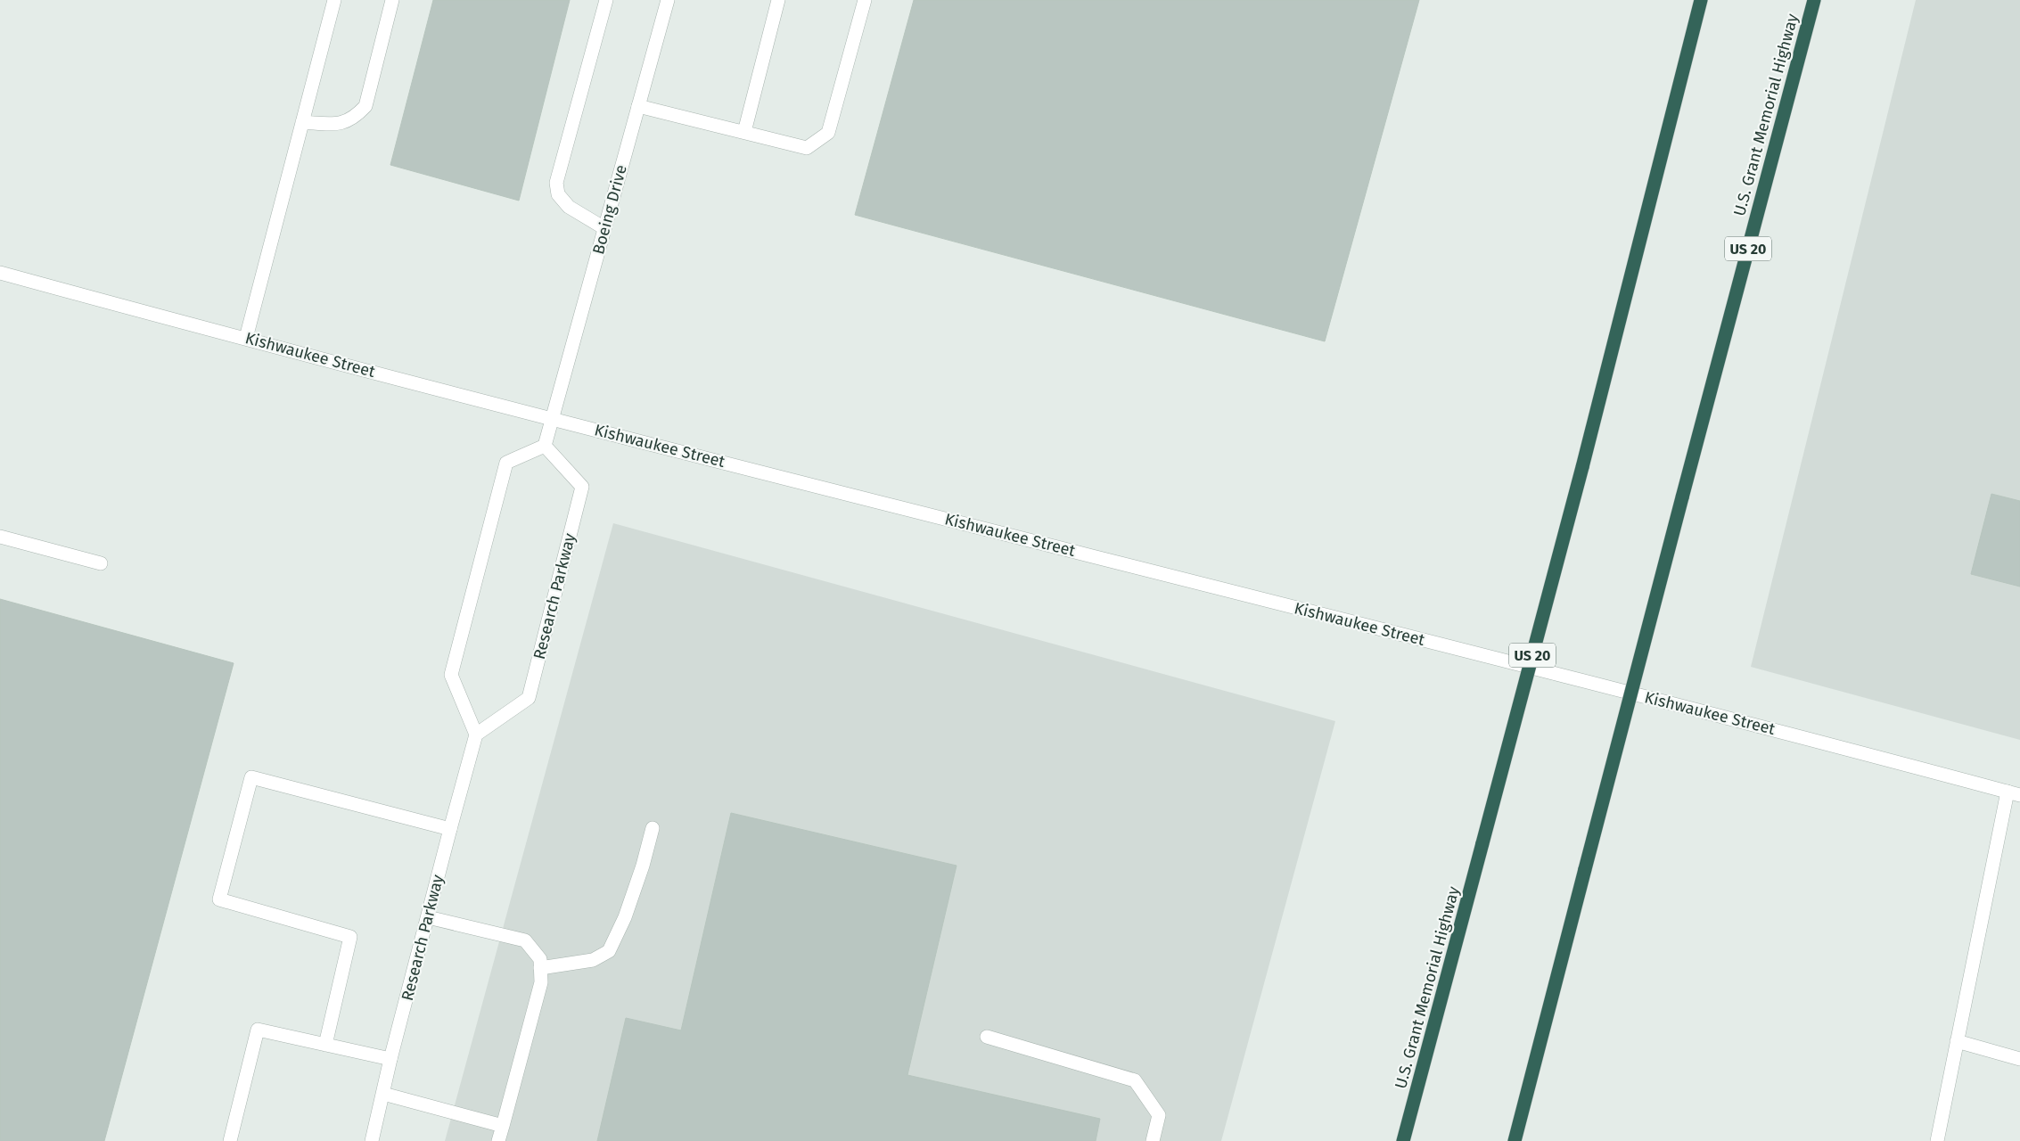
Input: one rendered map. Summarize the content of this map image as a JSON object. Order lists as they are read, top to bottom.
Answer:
{
  "streets": {
    "highway": ["U.S. Grant Memorial Highway", "US 20"],
    "street": ["Boeing Drive", "Kishwaukee Street", "Research Parkway"]
  },
  "crossings": [
    ["Boeing Drive", "Kishwaukee Street"]
  ]
}
